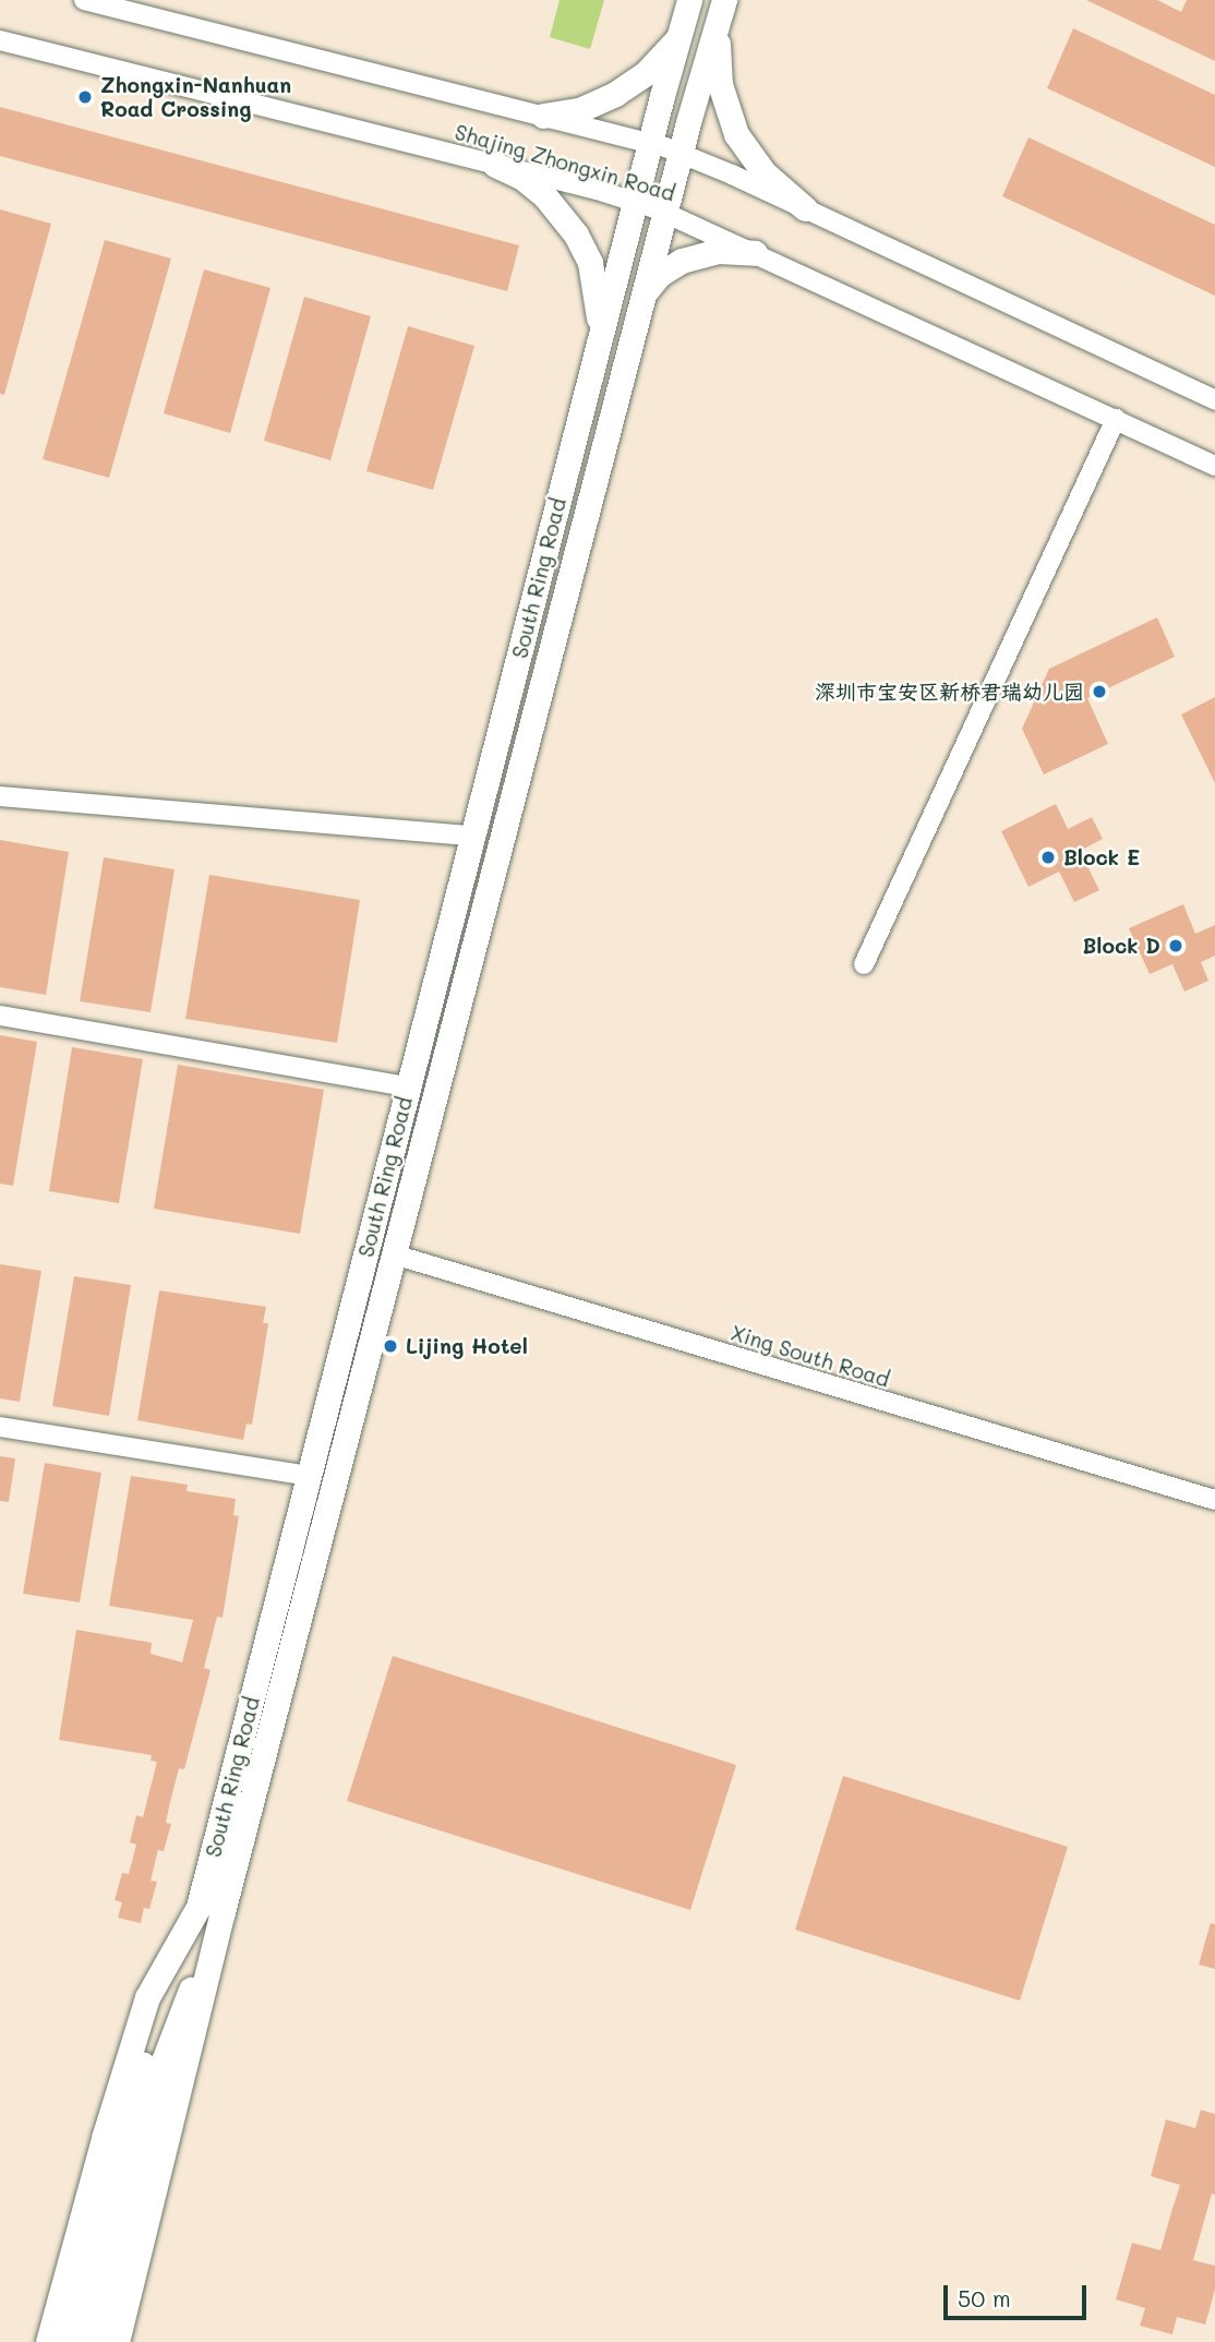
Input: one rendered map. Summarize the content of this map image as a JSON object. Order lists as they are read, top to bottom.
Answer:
{
  "streets": {
    "main road": ["South Ring Road"],
    "street": ["Shajing Zhongxin Road", "Xing South Road"]
  },
  "crossings": [
    ["Shajing Zhongxin Road", "South Ring Road"],
    ["South Ring Road", "Xing South Road"]
  ],
  "places": [
    "Zhongxin-Nanhuan Road Crossing",
    "深圳市宝安区新桥君瑞幼儿园",
    "Block E",
    "Block D",
    "Lijing Hotel"
  ],
  "scale_bar": "50 m"
}
